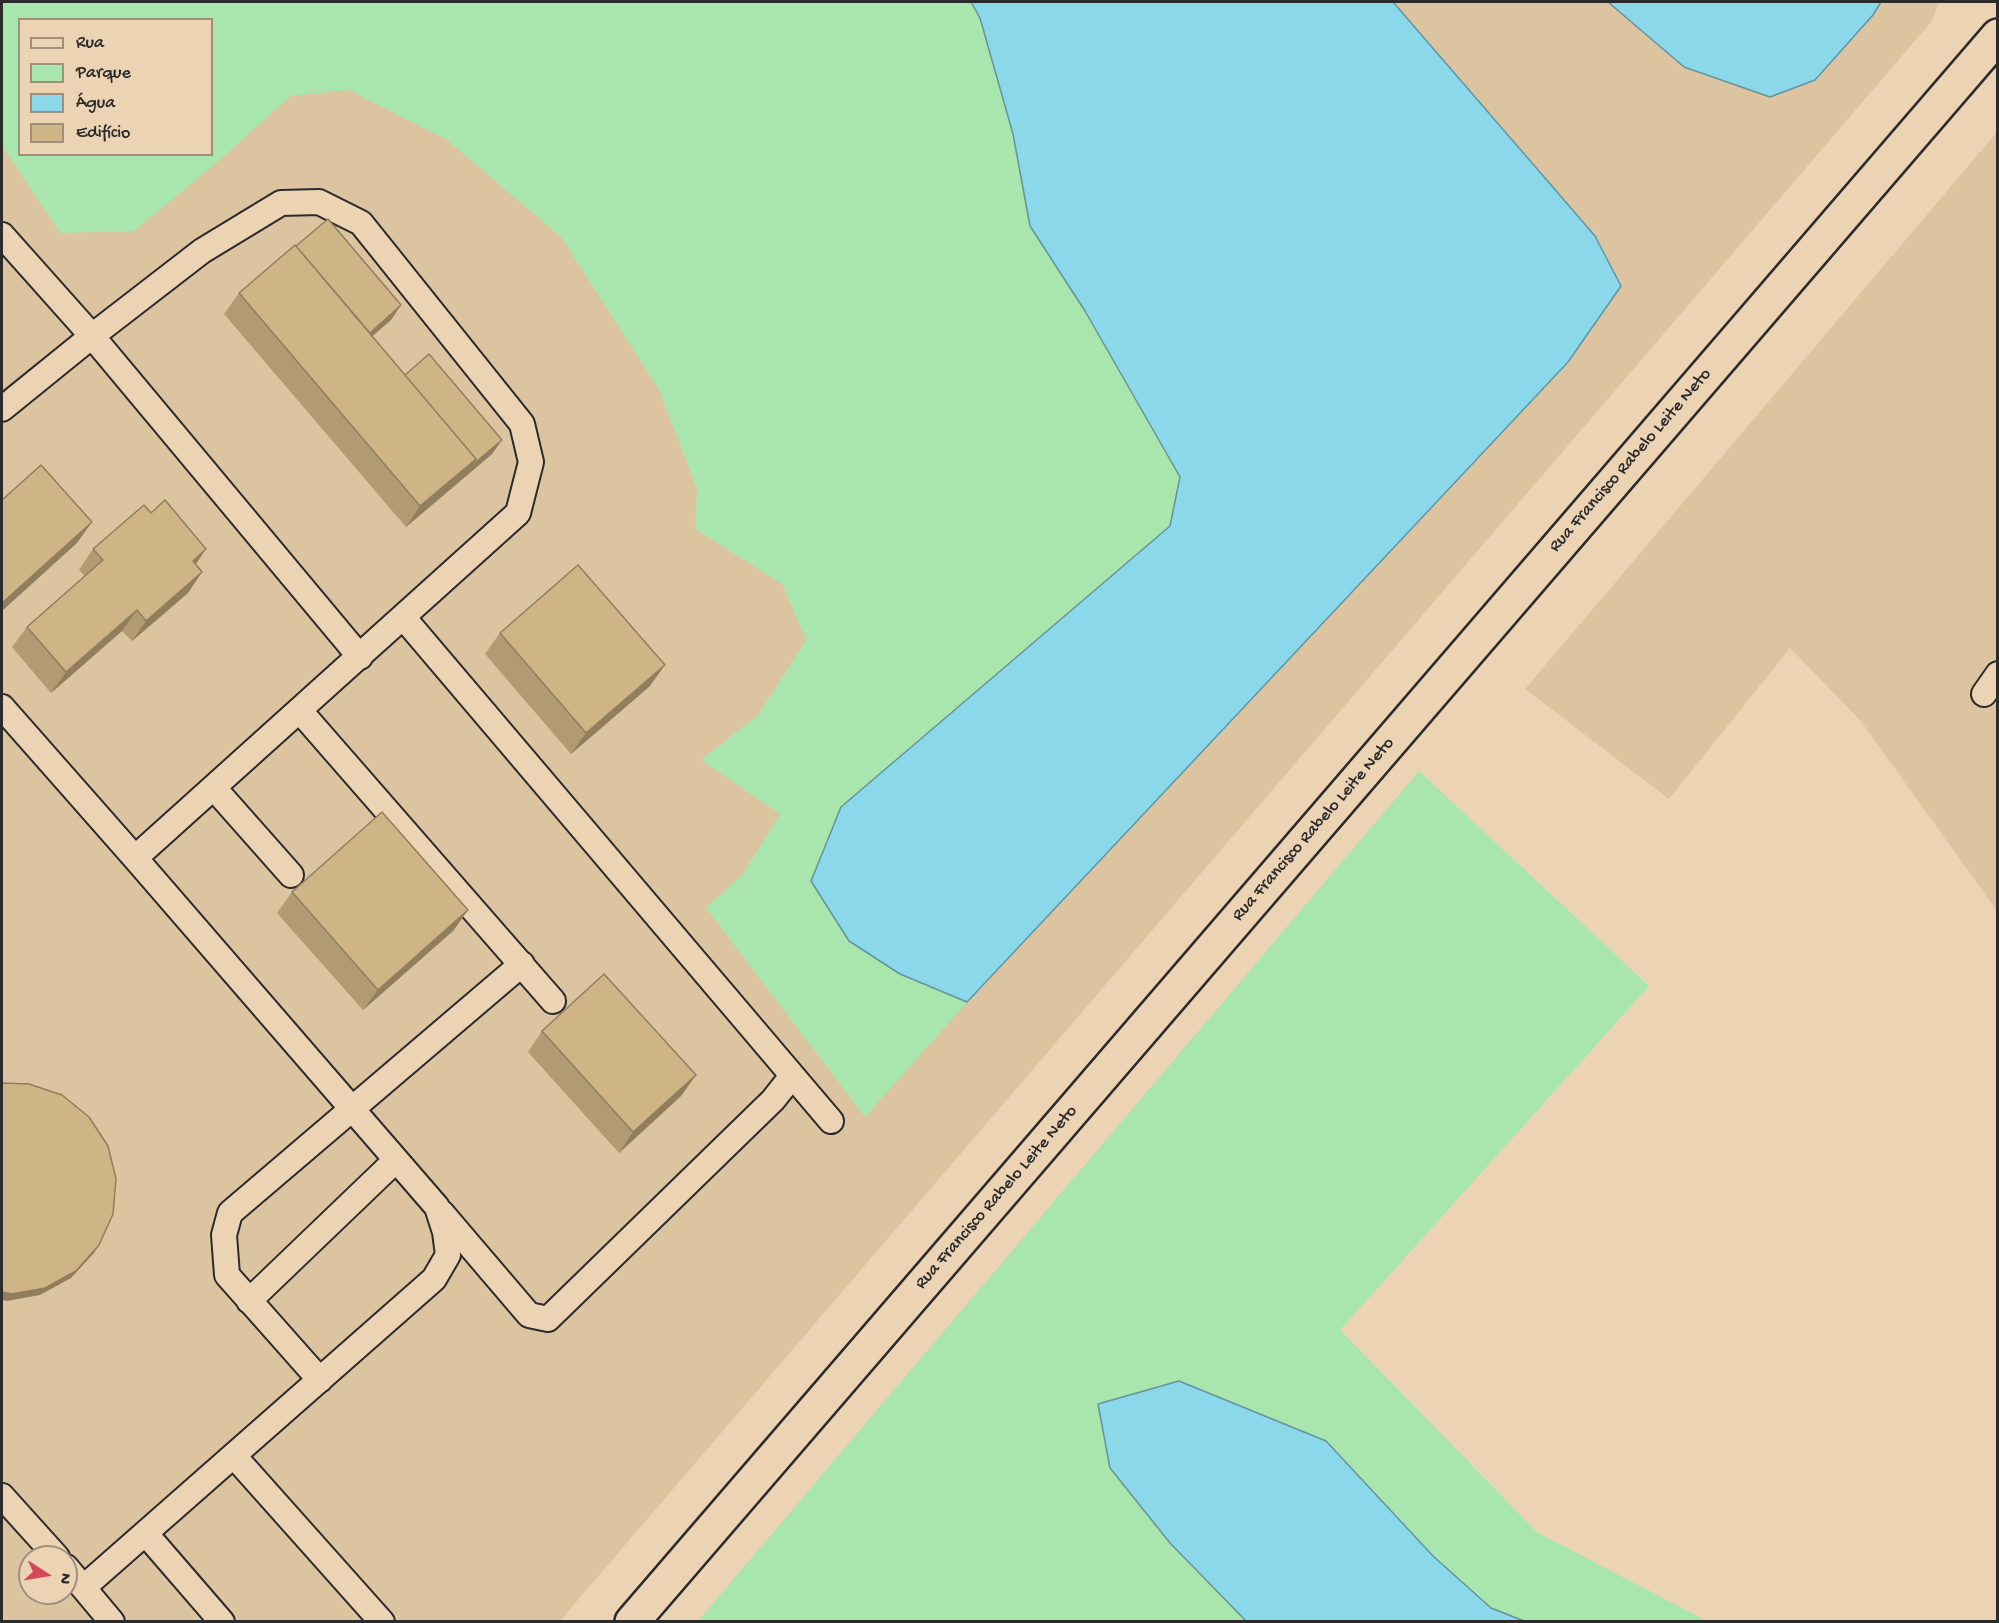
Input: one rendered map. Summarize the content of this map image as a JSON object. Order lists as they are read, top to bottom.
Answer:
{
  "streets": {
    "street": ["Rua Francisco Rabelo Leite Neto"]
  },
  "legend": [
    "Rua",
    "Parque",
    "Água",
    "Edifício"
  ],
  "north": "right"
}
